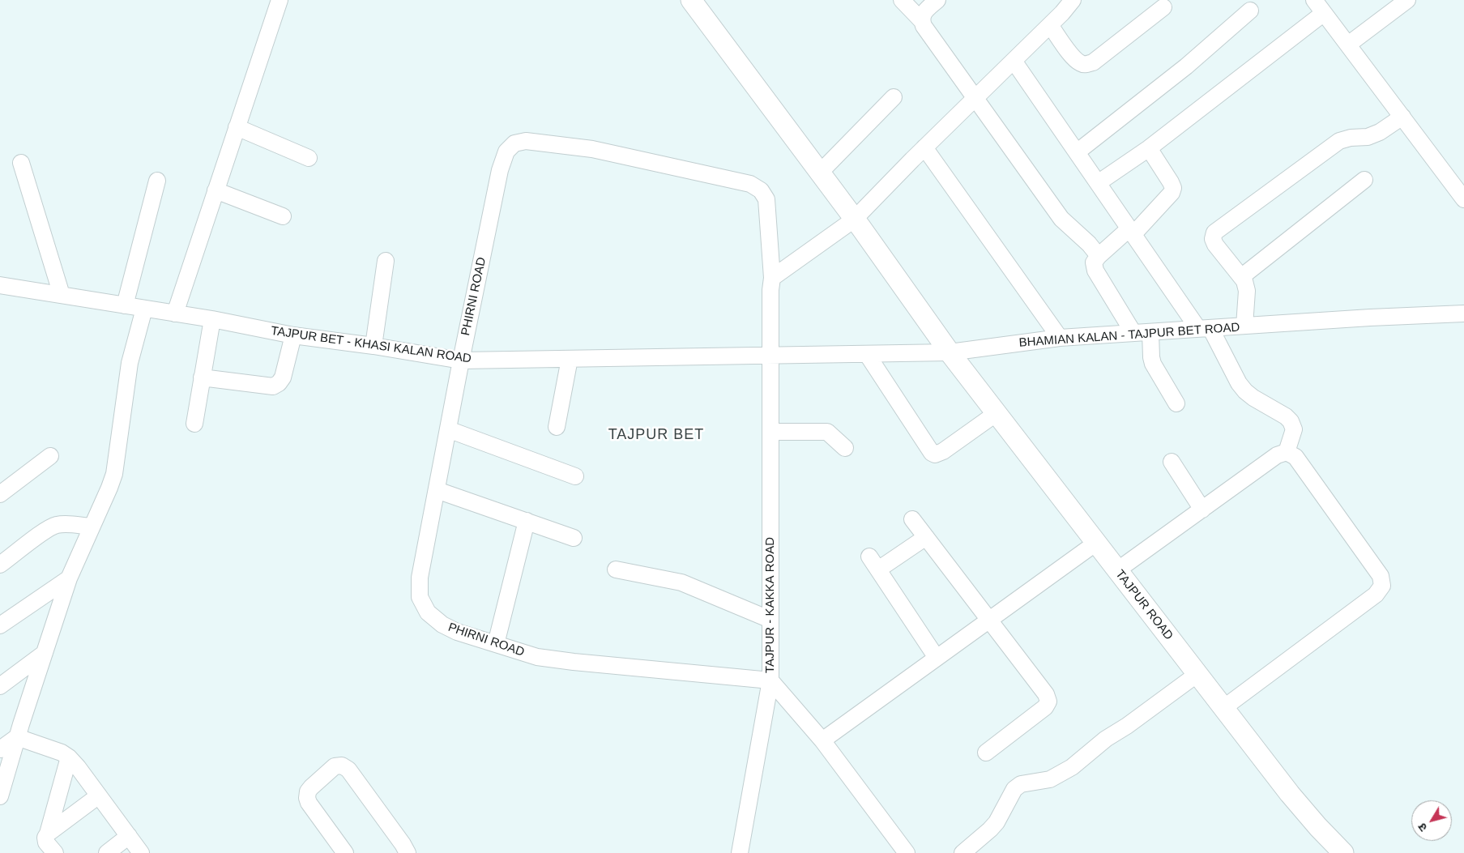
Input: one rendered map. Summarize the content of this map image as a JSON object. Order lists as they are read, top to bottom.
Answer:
{
  "streets": {
    "main road": ["TAJPUR ROAD"],
    "street": [
      "PHIRNI ROAD",
      "BHAMIAN KALAN - TAJPUR BET ROAD",
      "TAJPUR BET - KHASI KALAN ROAD",
      "TAJPUR - KAKKA ROAD"
    ]
  },
  "crossings": [
    ["PHIRNI ROAD", "BHAMIAN KALAN - TAJPUR BET ROAD"],
    ["PHIRNI ROAD", "TAJPUR BET - KHASI KALAN ROAD"],
    ["PHIRNI ROAD", "TAJPUR - KAKKA ROAD"],
    ["BHAMIAN KALAN - TAJPUR BET ROAD", "TAJPUR BET - KHASI KALAN ROAD"],
    ["BHAMIAN KALAN - TAJPUR BET ROAD", "TAJPUR - KAKKA ROAD"],
    ["BHAMIAN KALAN - TAJPUR BET ROAD", "TAJPUR ROAD"],
    ["TAJPUR BET - KHASI KALAN ROAD", "TAJPUR - KAKKA ROAD"]
  ],
  "districts": ["TAJPUR BET"],
  "north": "bottom left"
}
